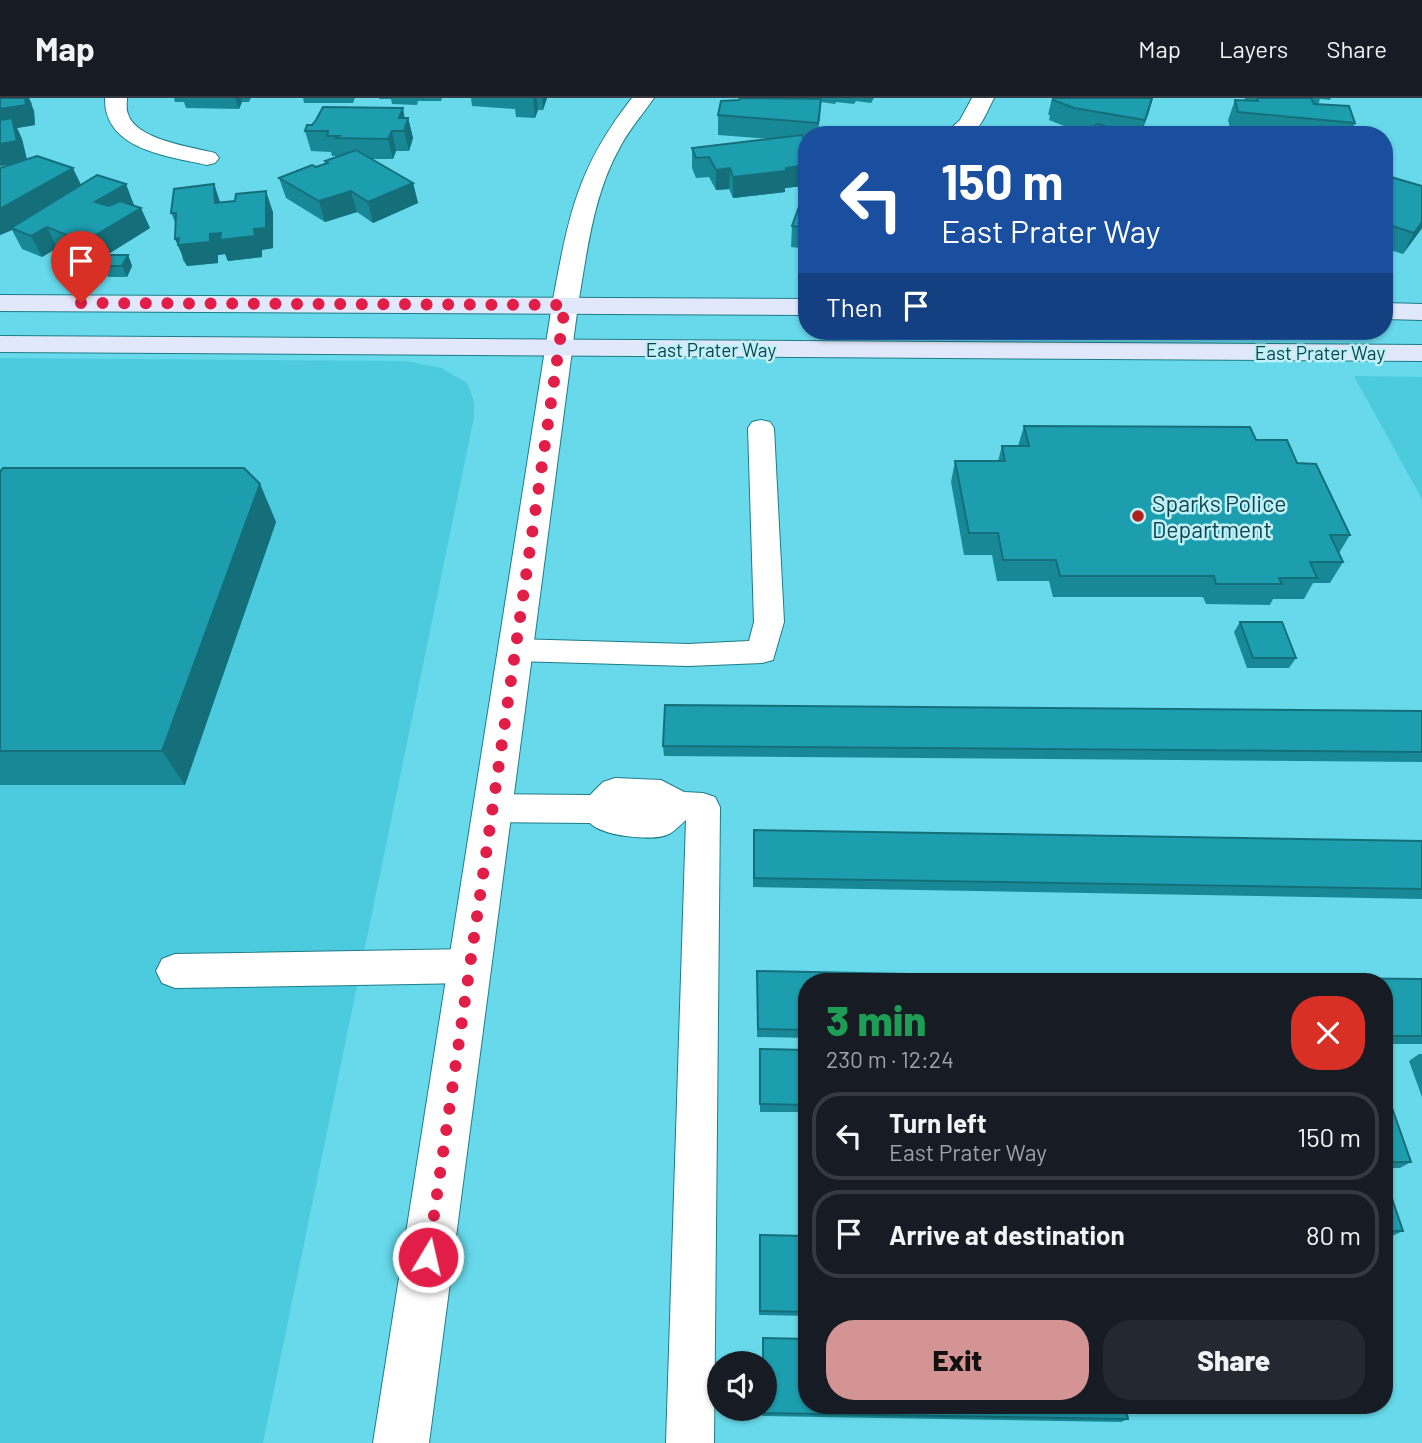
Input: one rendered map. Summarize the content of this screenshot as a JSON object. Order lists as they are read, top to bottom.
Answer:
{
  "streets": {
    "main road": ["East Prater Way"]
  },
  "places": ["Sparks Police Department"],
  "page": {
    "header": "Map",
    "nav": ["Map", "Layers", "Share"],
    "turn": ["150 m", "East Prater Way"],
    "then": "Then",
    "heading": ["3 min", "230 m · 12:24"],
    "list": [
      {
        "name": "Turn left",
        "note": "East Prater Way",
        "value": "150 m"
      },
      {
        "name": "Arrive at destination",
        "value": "80 m"
      }
    ],
    "buttons": ["Exit", "Share"]
  }
}
